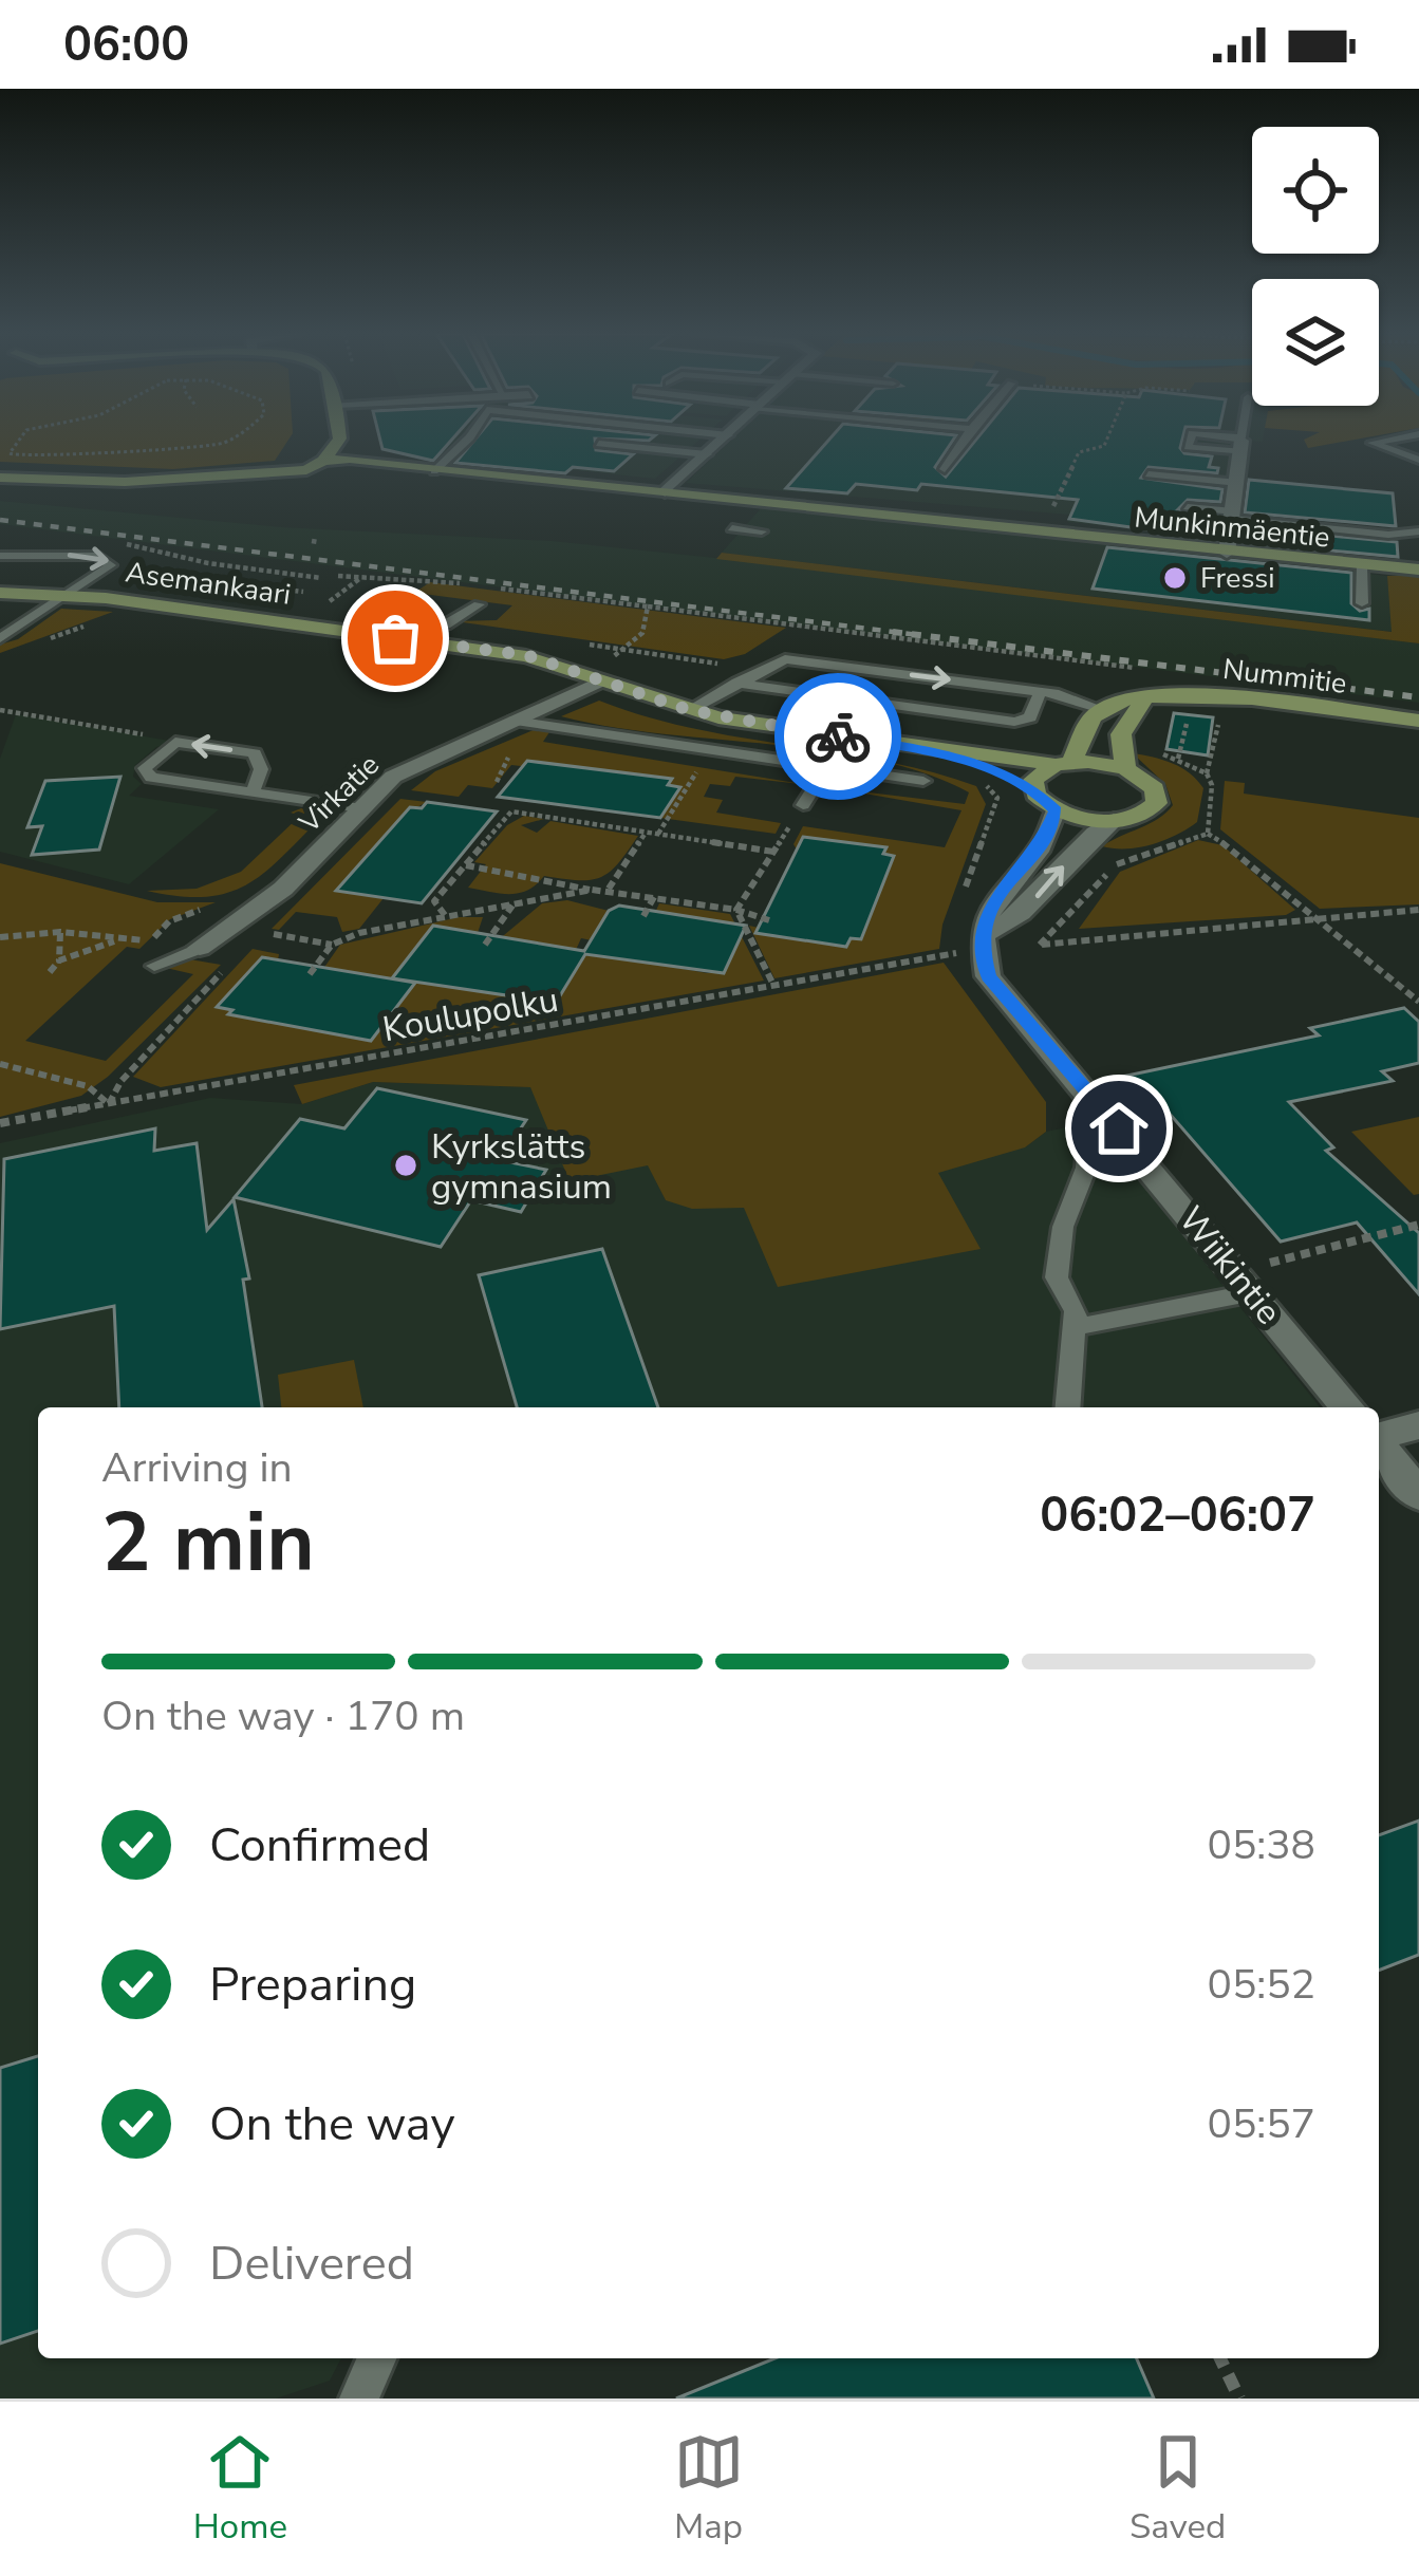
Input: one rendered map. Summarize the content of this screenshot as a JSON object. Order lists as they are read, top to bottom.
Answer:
{
  "streets": {
    "street": [
      "Munkinmäentie",
      "Asemankaari",
      "Nummitie",
      "Virkatie",
      "Wiikintie"
    ],
    "path": ["Koulupolku"]
  },
  "crossings": [
    ["Asemankaari", "Virkatie"]
  ],
  "places": ["Fressi", "Kyrkslätts gymnasium"],
  "page": {
    "status": "06:00",
    "heading": ["2 min", "Arriving in", "06:02–06:07"],
    "bar": "On the way · 170 m",
    "list": [
      ["Confirmed", "05:38"],
      ["Preparing", "05:52"],
      ["On the way", "05:57"],
      "Delivered"
    ],
    "tabs": ["Home", "Map", "Saved"]
  }
}
